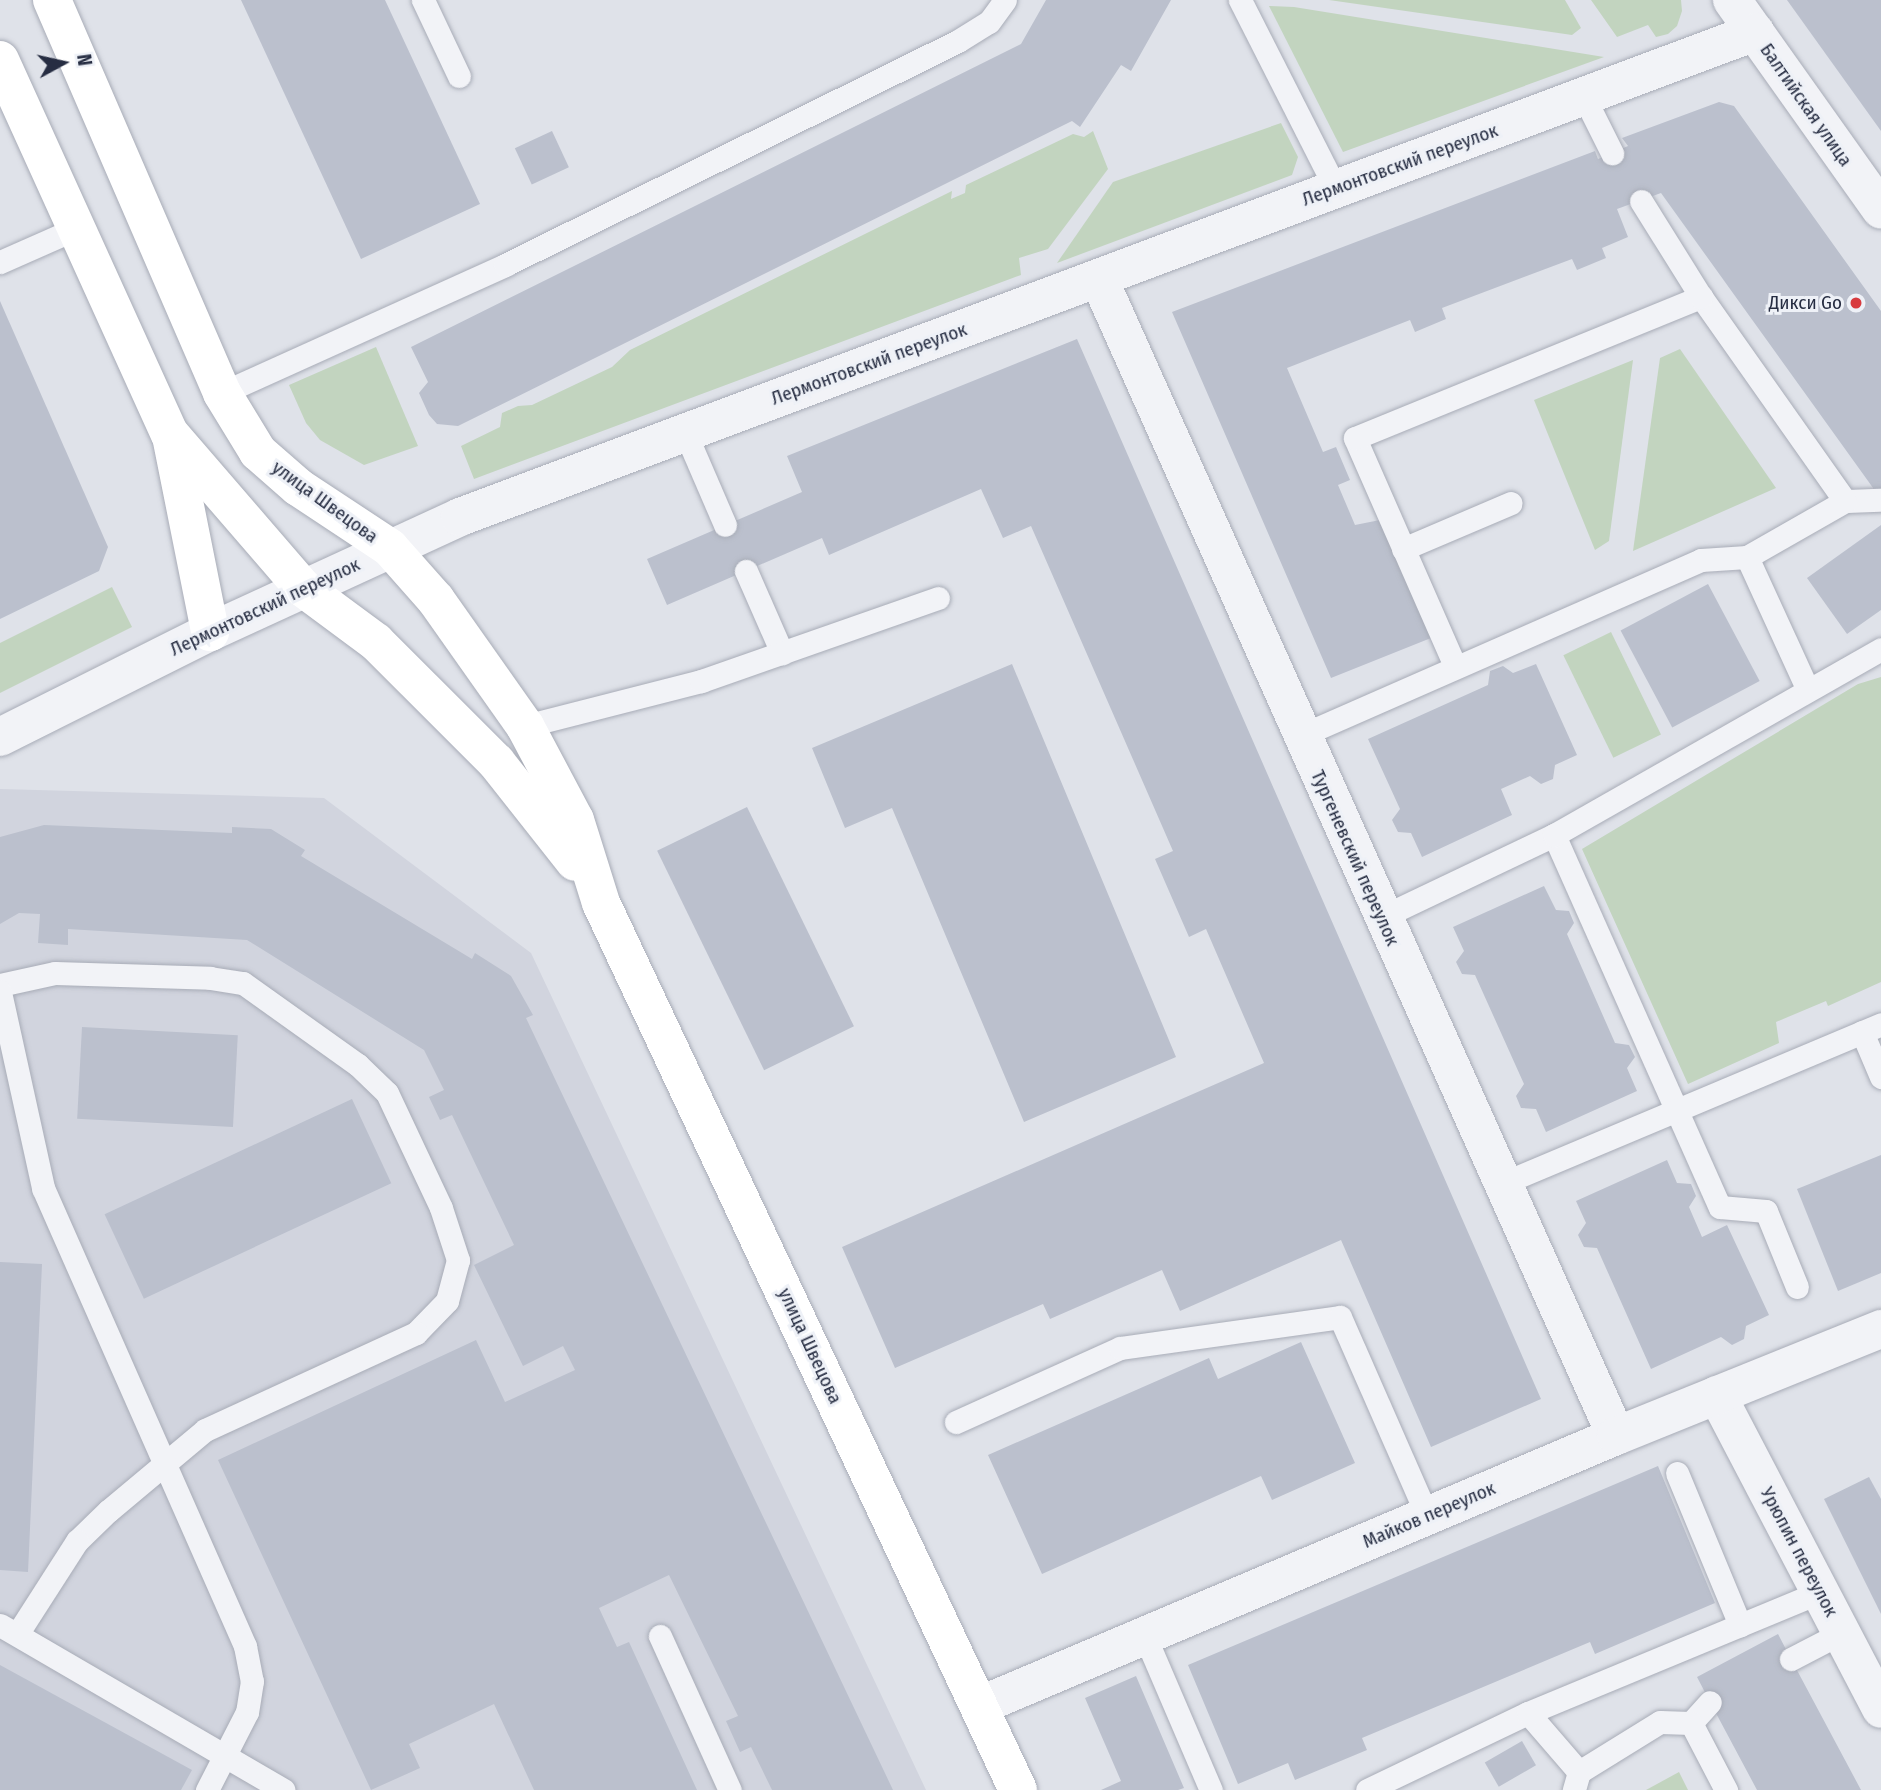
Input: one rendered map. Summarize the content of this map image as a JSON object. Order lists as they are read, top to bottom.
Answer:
{
  "streets": {
    "street": [
      "Балтийская улица",
      "Лермонтовский переулок",
      "улица Швецова",
      "Тургеневский переулок",
      "Майков переулок",
      "Урюпин переулок"
    ]
  },
  "crossings": [
    ["Балтийская улица", "Лермонтовский переулок"],
    ["Лермонтовский переулок", "улица Швецова"],
    ["Лермонтовский переулок", "Тургеневский переулок"],
    ["улица Швецова", "Майков переулок"],
    ["Тургеневский переулок", "Майков переулок"],
    ["Майков переулок", "Урюпин переулок"]
  ],
  "places": ["Дикси Go"],
  "north": "right"
}
